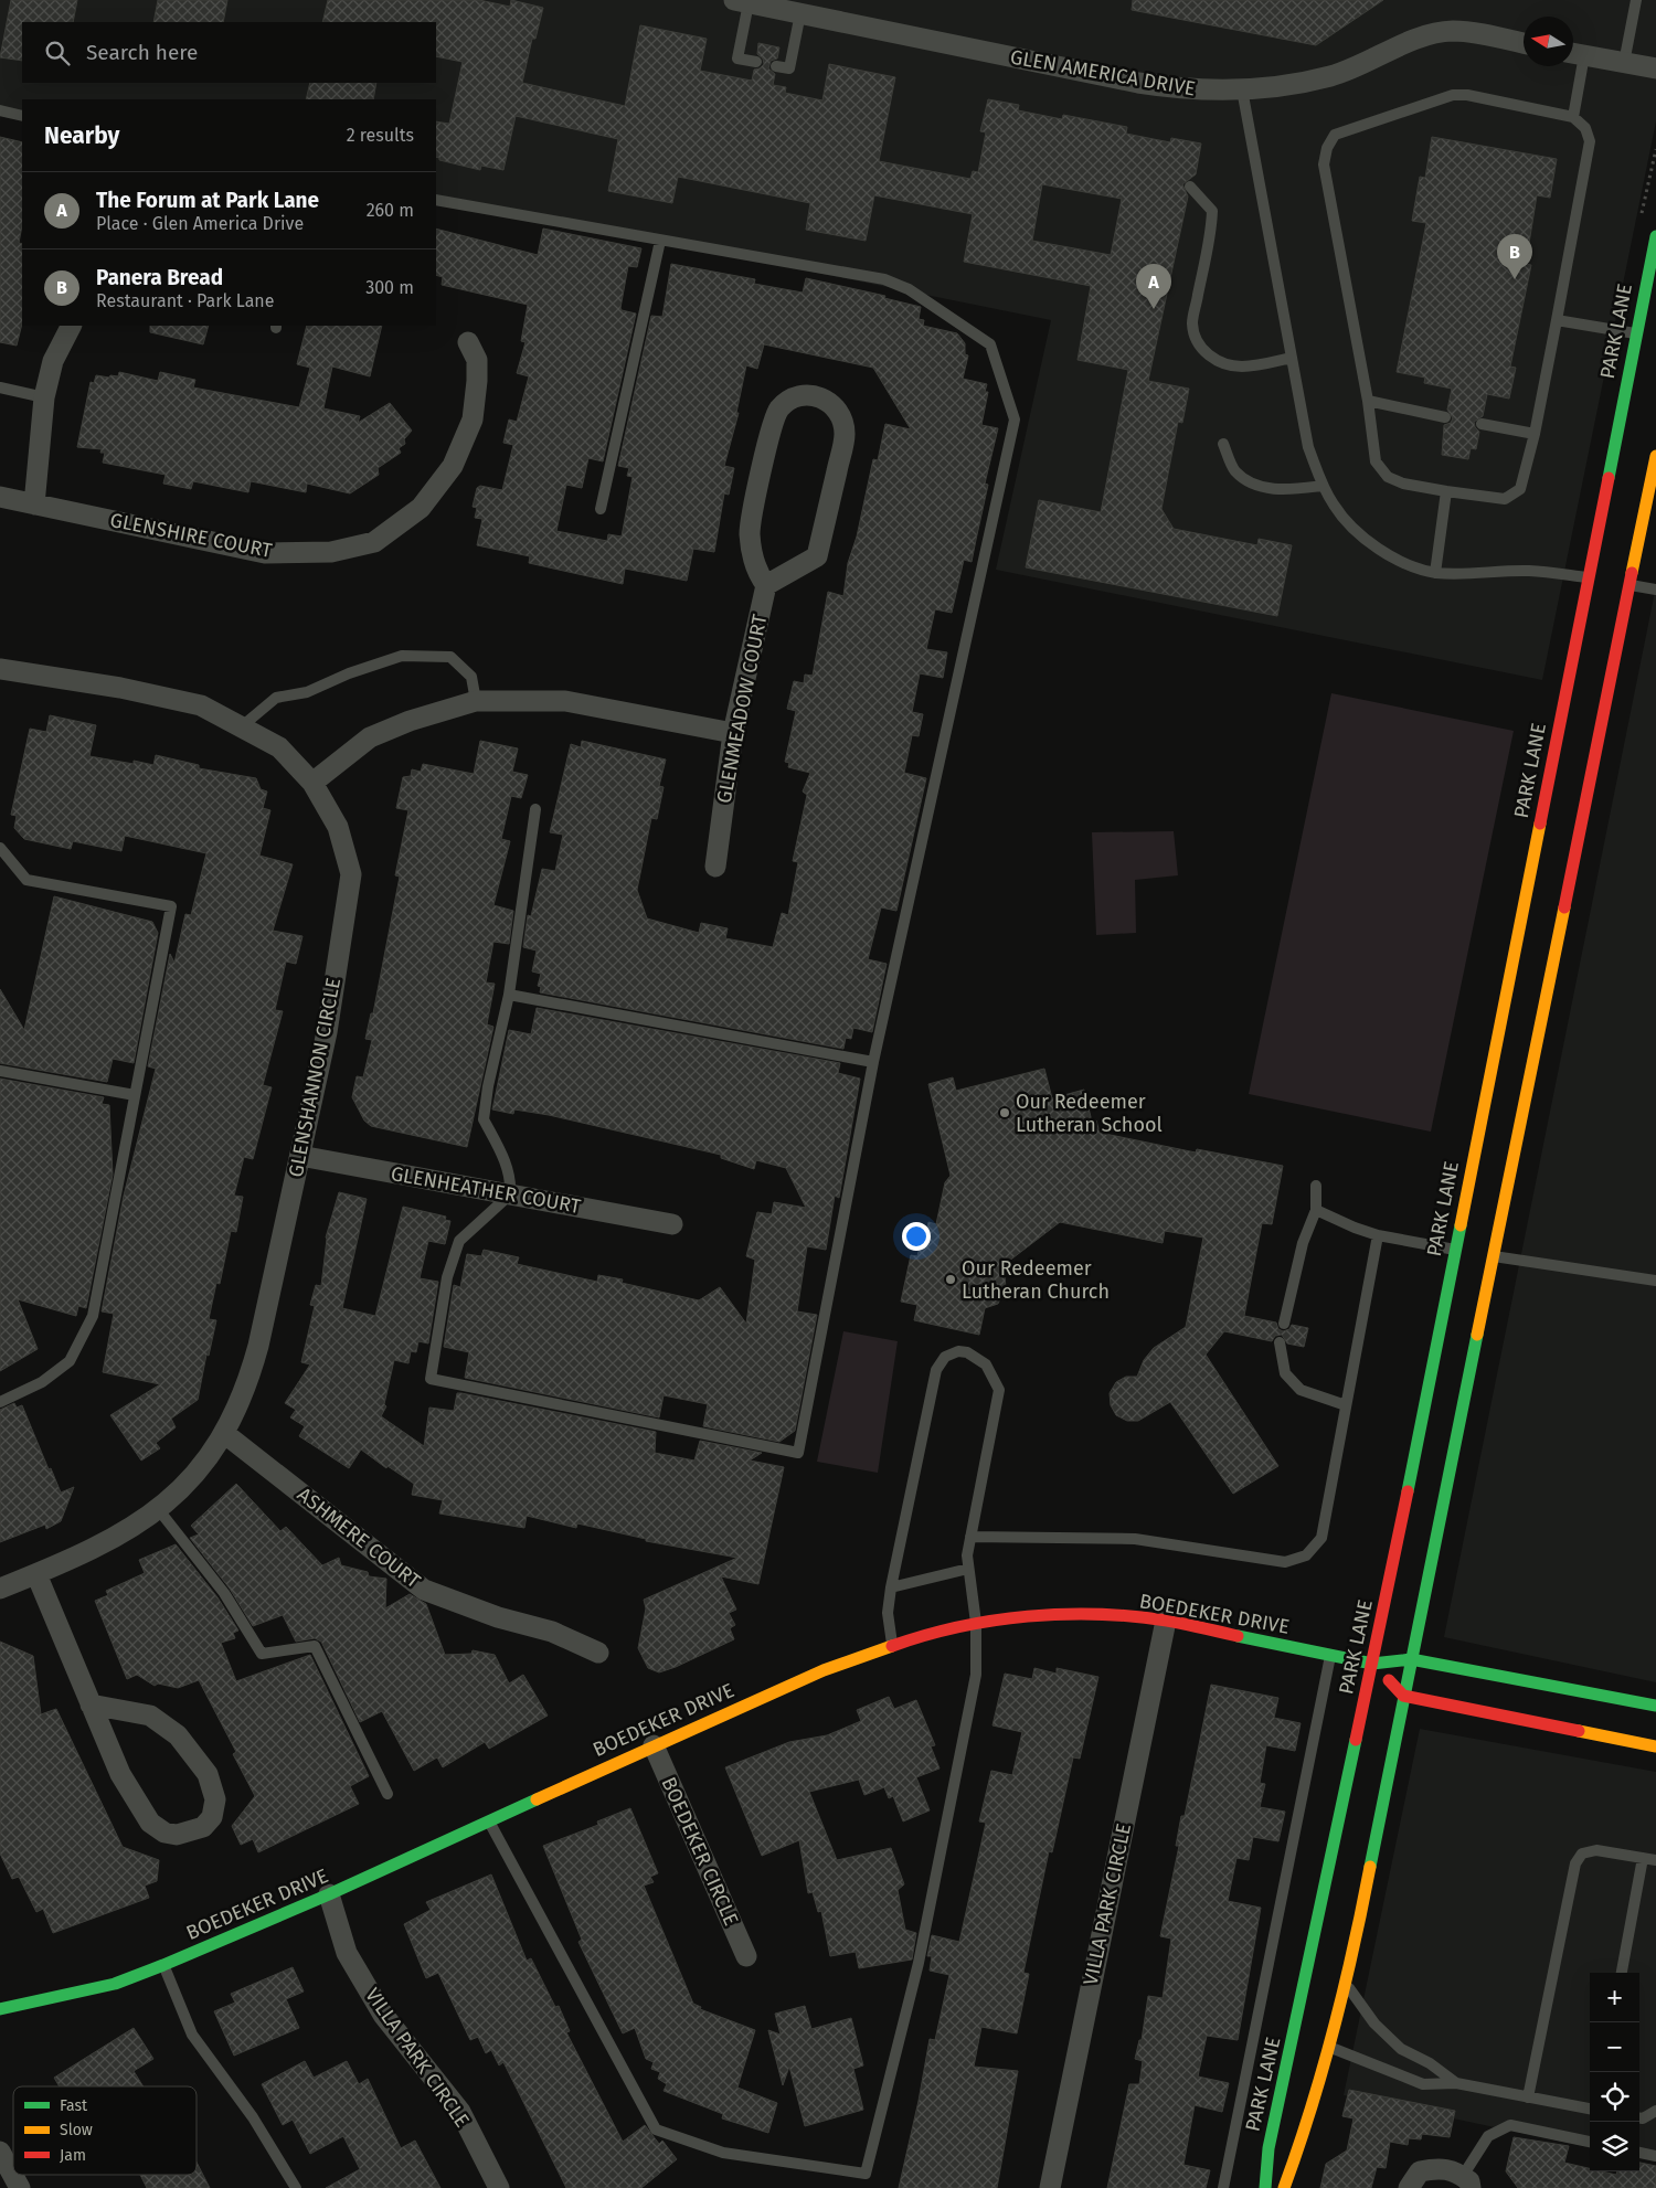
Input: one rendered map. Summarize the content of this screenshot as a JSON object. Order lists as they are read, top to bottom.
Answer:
{
  "streets": {
    "main road": ["PARK LANE", "BOEDEKER DRIVE"],
    "street": [
      "GLEN AMERICA DRIVE",
      "GLENSHIRE COURT",
      "GLENMEADOW COURT",
      "GLENSHANNON CIRCLE",
      "GLENHEATHER COURT",
      "ASHMERE COURT",
      "BOEDEKER CIRCLE",
      "VILLA PARK CIRCLE"
    ]
  },
  "crossings": [
    ["PARK LANE", "BOEDEKER DRIVE"],
    ["GLENSHANNON CIRCLE", "GLENHEATHER COURT"],
    ["GLENSHANNON CIRCLE", "ASHMERE COURT"],
    ["BOEDEKER DRIVE", "BOEDEKER CIRCLE"],
    ["BOEDEKER DRIVE", "VILLA PARK CIRCLE"]
  ],
  "places": ["Our Redeemer Lutheran School", "Our Redeemer Lutheran Church"],
  "legend": ["Fast", "Slow", "Jam"],
  "north": "left",
  "page": {
    "search": "Search here",
    "heading": ["Nearby", "2 results"],
    "list": [
      {
        "mark": "A",
        "name": "The Forum at Park Lane",
        "note": "Place · Glen America Drive",
        "value": "260 m"
      },
      {
        "mark": "B",
        "name": "Panera Bread",
        "note": "Restaurant · Park Lane",
        "value": "300 m"
      }
    ],
    "pins": ["B", "A"],
    "map_buttons": ["+", "−"]
  }
}
